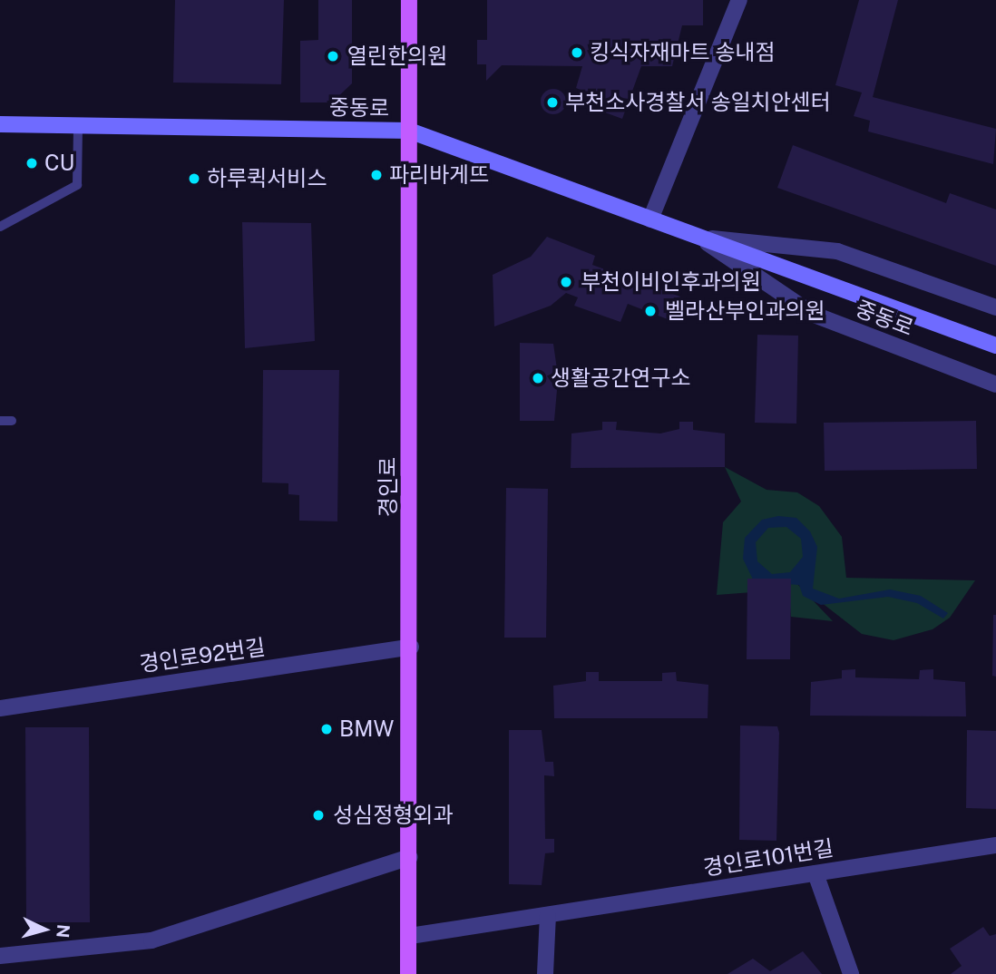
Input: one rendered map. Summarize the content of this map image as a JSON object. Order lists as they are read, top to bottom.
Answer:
{
  "streets": {
    "main road": ["경인로"],
    "street": ["중동로", "경인로92번길", "경인로101번길"]
  },
  "crossings": [
    ["중동로", "경인로"],
    ["경인로", "경인로92번길"],
    ["경인로", "경인로101번길"]
  ],
  "places": [
    "킹식자재마트 송내점",
    "열린한의원",
    "부천소사경찰서 송일치안센터",
    "CU",
    "파리바게뜨",
    "하루퀵서비스",
    "부천이비인후과의원",
    "벨라산부인과의원",
    "생활공간연구소",
    "BMW",
    "성심정형외과"
  ],
  "north": "right"
}
